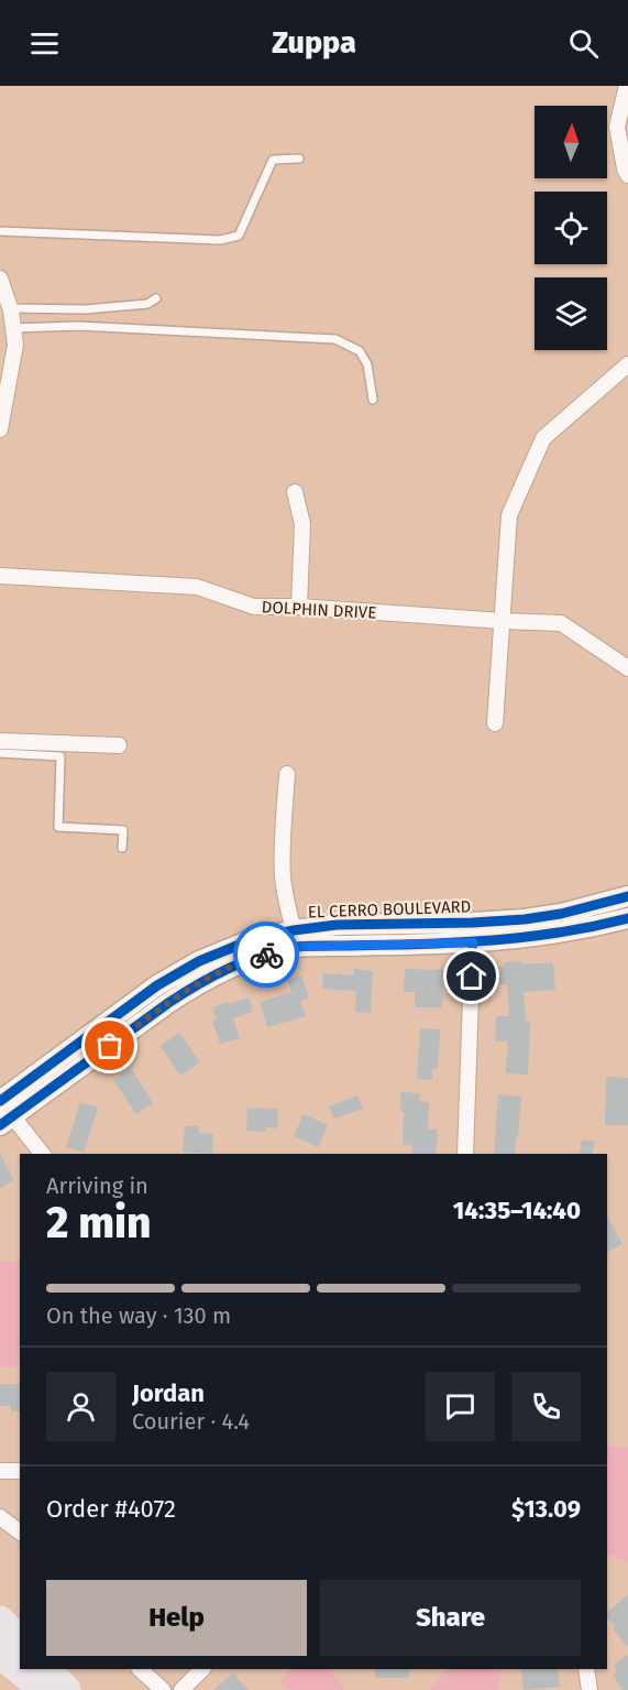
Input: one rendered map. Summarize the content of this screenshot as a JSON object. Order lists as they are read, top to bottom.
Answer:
{
  "streets": {
    "street": ["DOLPHIN DRIVE", "EL CERRO BOULEVARD"]
  },
  "north": "top",
  "page": {
    "header": "Zuppa",
    "heading": ["2 min", "Arriving in", "14:35–14:40"],
    "panel": [
      "Jordan",
      "Courier · 4.4",
      "Order #4072",
      "$13.09"
    ],
    "bar": "On the way · 130 m",
    "buttons": ["Help", "Share"]
  }
}
